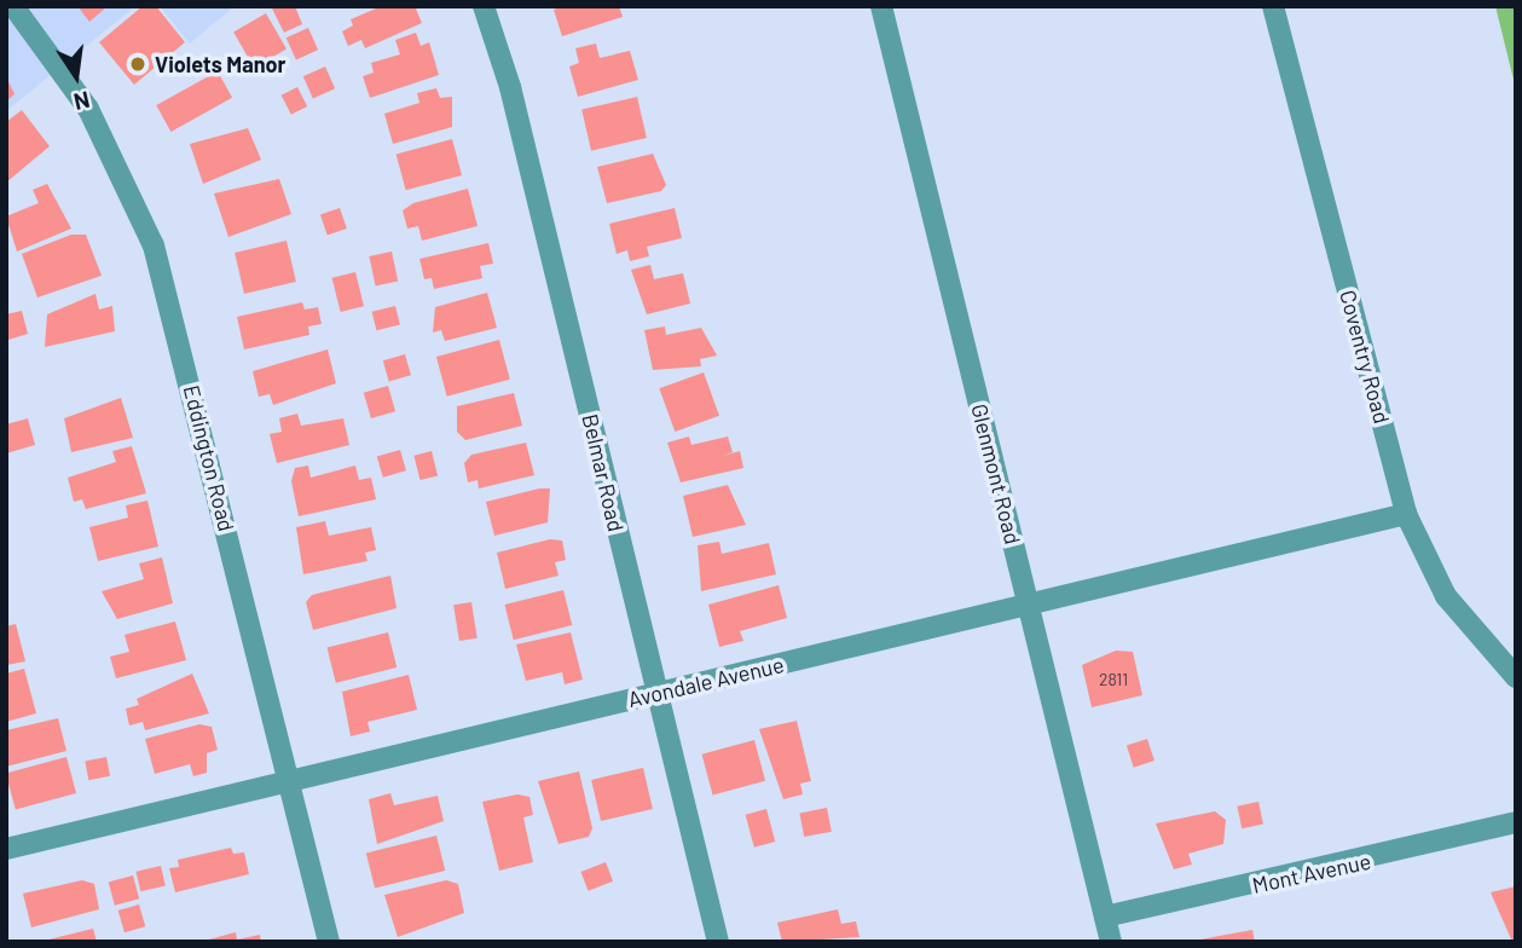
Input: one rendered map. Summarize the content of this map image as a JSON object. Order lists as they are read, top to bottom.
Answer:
{
  "streets": {
    "street": [
      "Coventry Road",
      "Eddington Road",
      "Belmar Road",
      "Glenmont Road",
      "Avondale Avenue",
      "Mont Avenue"
    ]
  },
  "crossings": [
    ["Coventry Road", "Avondale Avenue"],
    ["Eddington Road", "Avondale Avenue"],
    ["Belmar Road", "Avondale Avenue"],
    ["Glenmont Road", "Avondale Avenue"],
    ["Glenmont Road", "Mont Avenue"]
  ],
  "places": ["Violets Manor"],
  "house_numbers": ["2811"],
  "north": "bottom"
}
